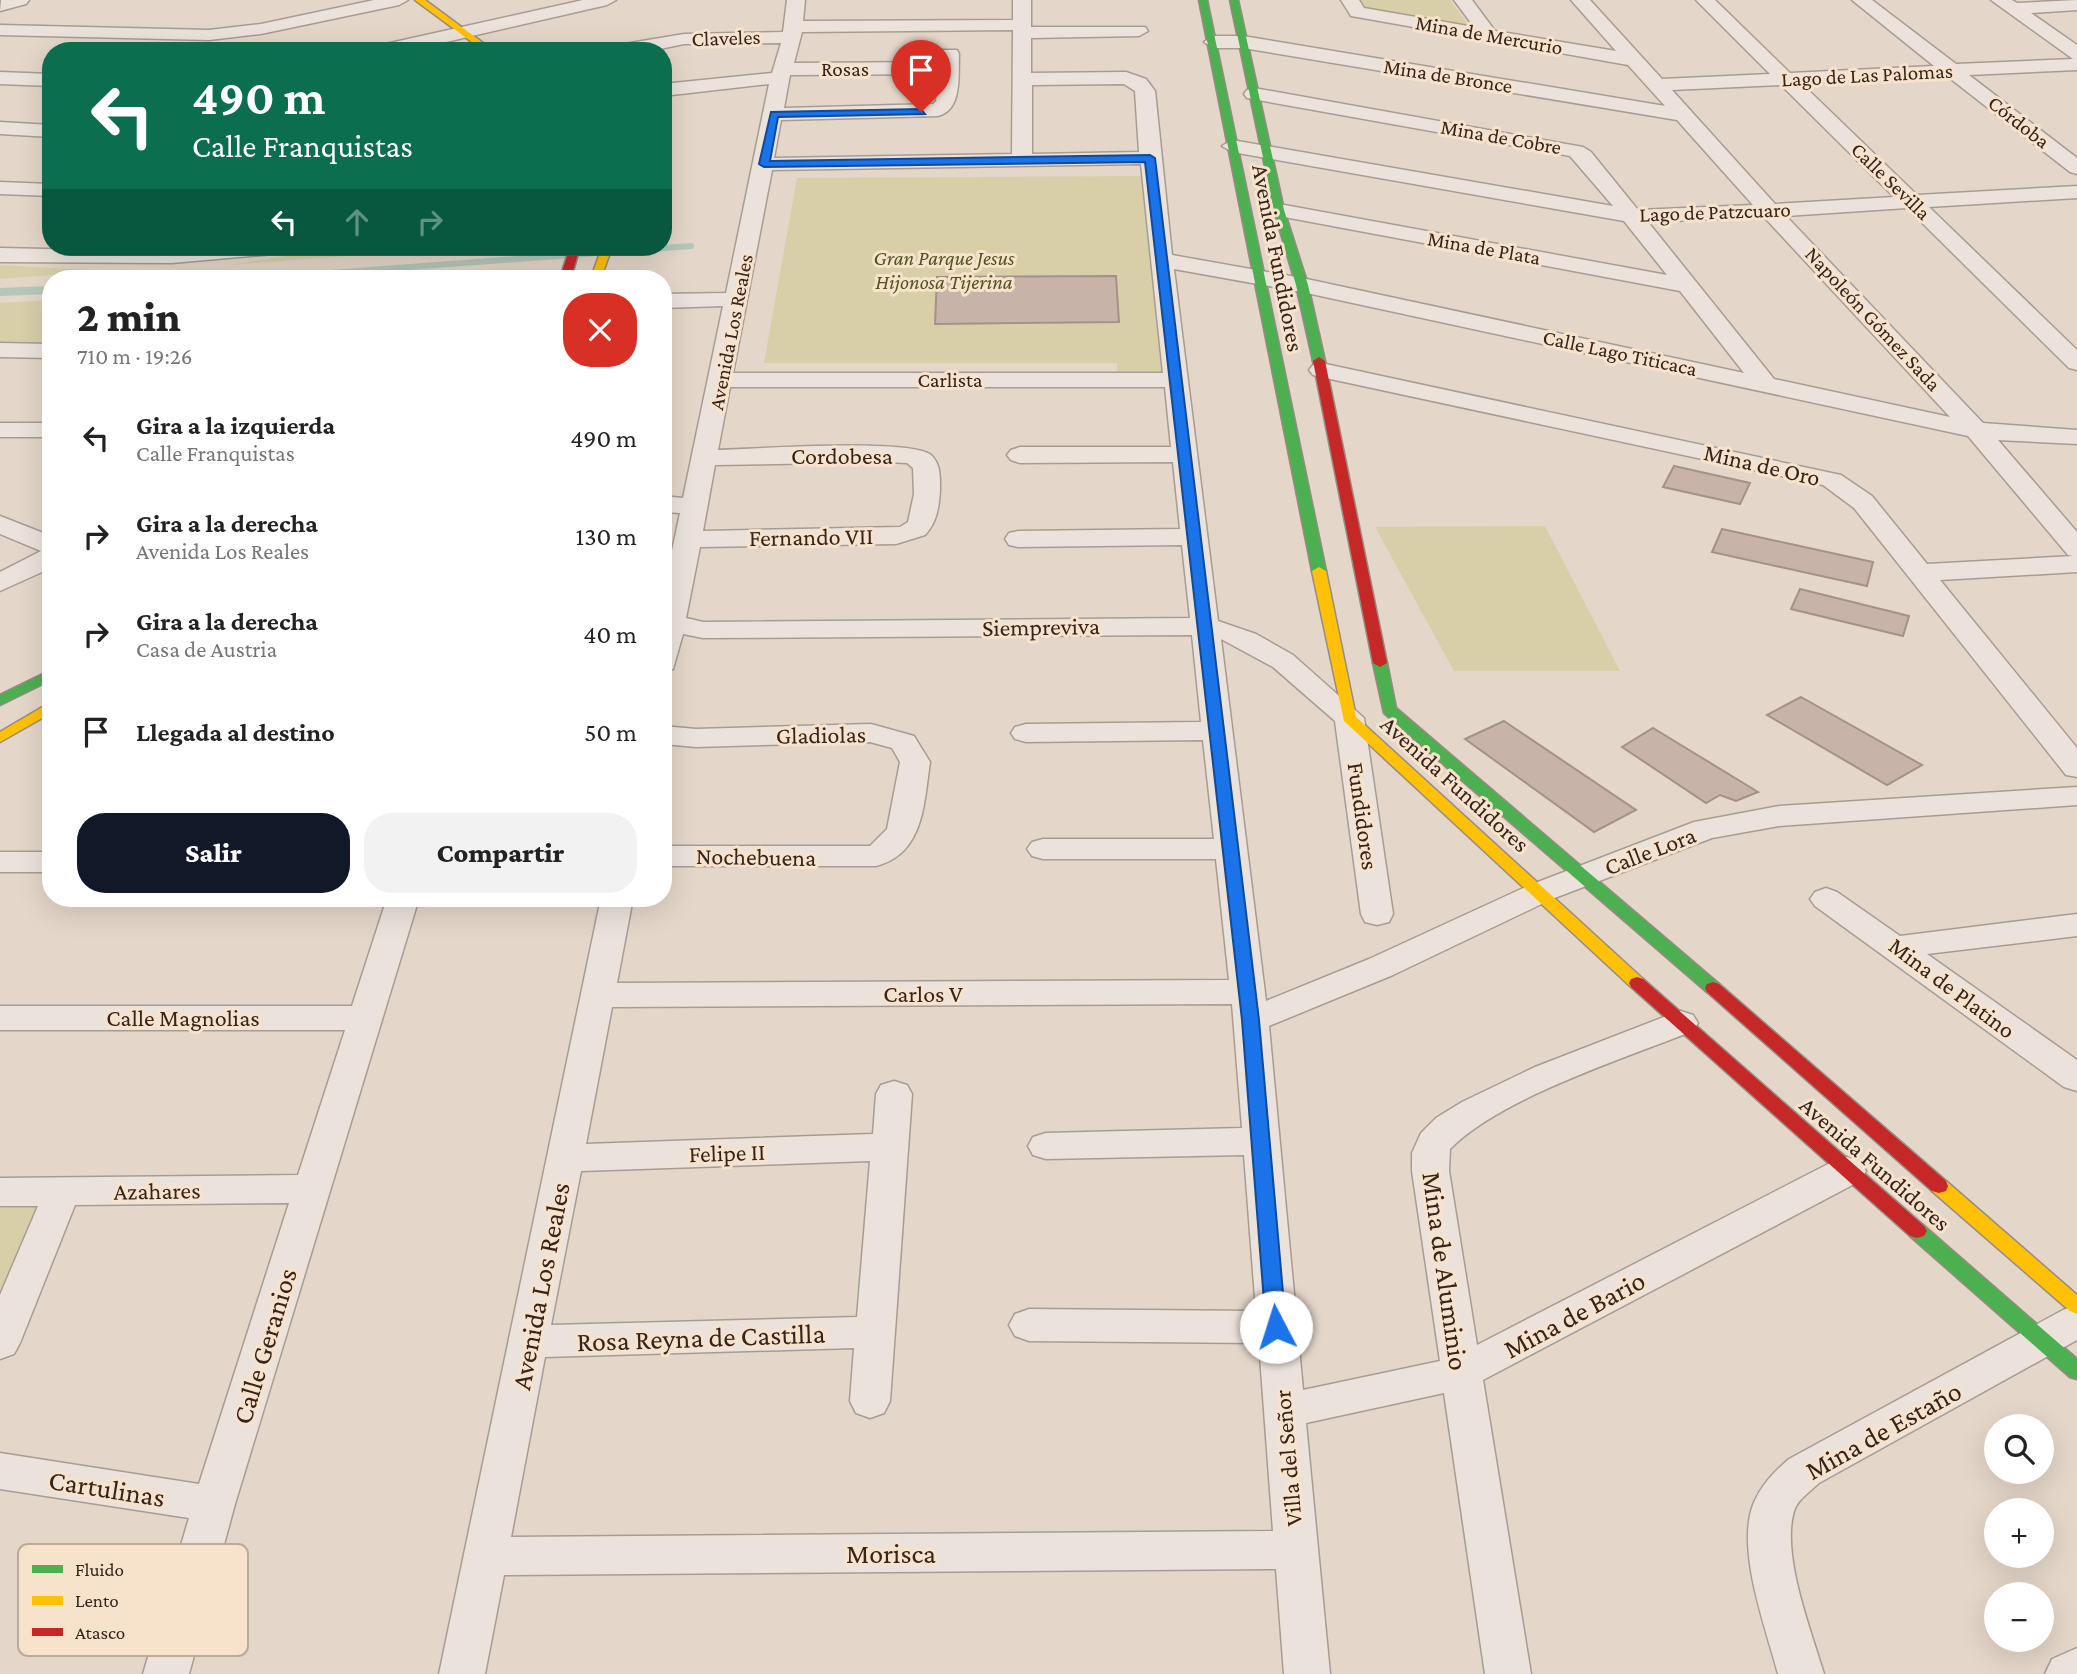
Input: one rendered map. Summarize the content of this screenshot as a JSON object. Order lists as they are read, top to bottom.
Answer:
{
  "streets": {
    "street": [
      "Mina de Mercurio",
      "Claveles",
      "Rosas",
      "Lago de Las Palomas",
      "Mina de Bronce",
      "Córdoba",
      "Mina de Cobre",
      "Calle Sevilla",
      "Lago de Patzcuaro",
      "Mina de Plata",
      "Avenida Fundidores",
      "Napoleón Gómez Sada",
      "Avenida Los Reales",
      "Calle Lago Titicaca",
      "Carlista",
      "Cordobesa",
      "Mina de Oro",
      "Fernando VII",
      "Siempreviva",
      "Gladiolas",
      "Fundidores",
      "Calle Lora",
      "Nochebuena",
      "Mina de Platino",
      "Carlos V",
      "Calle Magnolias",
      "Felipe II",
      "Azahares",
      "Mina de Aluminio",
      "Mina de Bario",
      "Rosa Reyna de Castilla",
      "Calle Geranios",
      "Mina de Estaño",
      "Villa del Señor",
      "Cartulinas",
      "Morisca"
    ]
  },
  "crossings": [
    ["Mina de Mercurio", "Napoleón Gómez Sada"],
    ["Claveles", "Avenida Los Reales"],
    ["Rosas", "Avenida Los Reales"],
    ["Lago de Las Palomas", "Córdoba"],
    ["Lago de Las Palomas", "Calle Sevilla"],
    ["Lago de Las Palomas", "Napoleón Gómez Sada"],
    ["Mina de Bronce", "Avenida Fundidores"],
    ["Mina de Bronce", "Napoleón Gómez Sada"],
    ["Mina de Cobre", "Lago de Patzcuaro"],
    ["Mina de Cobre", "Mina de Plata"],
    ["Mina de Cobre", "Avenida Fundidores"],
    ["Mina de Cobre", "Calle Lago Titicaca"],
    ["Calle Sevilla", "Lago de Patzcuaro"],
    ["Lago de Patzcuaro", "Avenida Fundidores"],
    ["Lago de Patzcuaro", "Napoleón Gómez Sada"],
    ["Mina de Plata", "Avenida Fundidores"],
    ["Avenida Fundidores", "Calle Lago Titicaca"],
    ["Avenida Fundidores", "Mina de Oro"],
    ["Avenida Fundidores", "Siempreviva"],
    ["Avenida Fundidores", "Fundidores"],
    ["Avenida Fundidores", "Calle Lora"],
    ["Avenida Fundidores", "Mina de Aluminio"],
    ["Avenida Fundidores", "Mina de Bario"],
    ["Avenida Fundidores", "Mina de Estaño"],
    ["Napoleón Gómez Sada", "Calle Lago Titicaca"],
    ["Avenida Los Reales", "Carlista"],
    ["Avenida Los Reales", "Cordobesa"],
    ["Avenida Los Reales", "Fernando VII"],
    ["Avenida Los Reales", "Carlos V"],
    ["Avenida Los Reales", "Felipe II"],
    ["Avenida Los Reales", "Rosa Reyna de Castilla"],
    ["Avenida Los Reales", "Morisca"],
    ["Calle Lago Titicaca", "Villa del Señor"],
    ["Carlista", "Villa del Señor"],
    ["Cordobesa", "Fernando VII"],
    ["Siempreviva", "Fundidores"],
    ["Siempreviva", "Villa del Señor"],
    ["Gladiolas", "Nochebuena"],
    ["Calle Lora", "Carlos V"],
    ["Calle Lora", "Villa del Señor"],
    ["Carlos V", "Villa del Señor"],
    ["Calle Magnolias", "Calle Geranios"],
    ["Azahares", "Calle Geranios"],
    ["Mina de Aluminio", "Mina de Bario"],
    ["Mina de Bario", "Villa del Señor"],
    ["Calle Geranios", "Cartulinas"],
    ["Villa del Señor", "Morisca"]
  ],
  "parks": ["Gran Parque Jesus Hijonosa Tijerina"],
  "legend": ["Fluido", "Lento", "Atasco"],
  "page": {
    "turn": ["490 m", "Calle Franquistas"],
    "heading": ["2 min", "710 m · 19:26"],
    "list": [
      {
        "name": "Gira a la izquierda",
        "note": "Calle Franquistas",
        "value": "490 m"
      },
      {
        "name": "Gira a la derecha",
        "note": "Avenida Los Reales",
        "value": "130 m"
      },
      {
        "name": "Gira a la derecha",
        "note": "Casa de Austria",
        "value": "40 m"
      },
      {
        "name": "Llegada al destino",
        "value": "50 m"
      }
    ],
    "buttons": ["Salir", "Compartir"],
    "map_buttons": ["+", "−"]
  }
}
